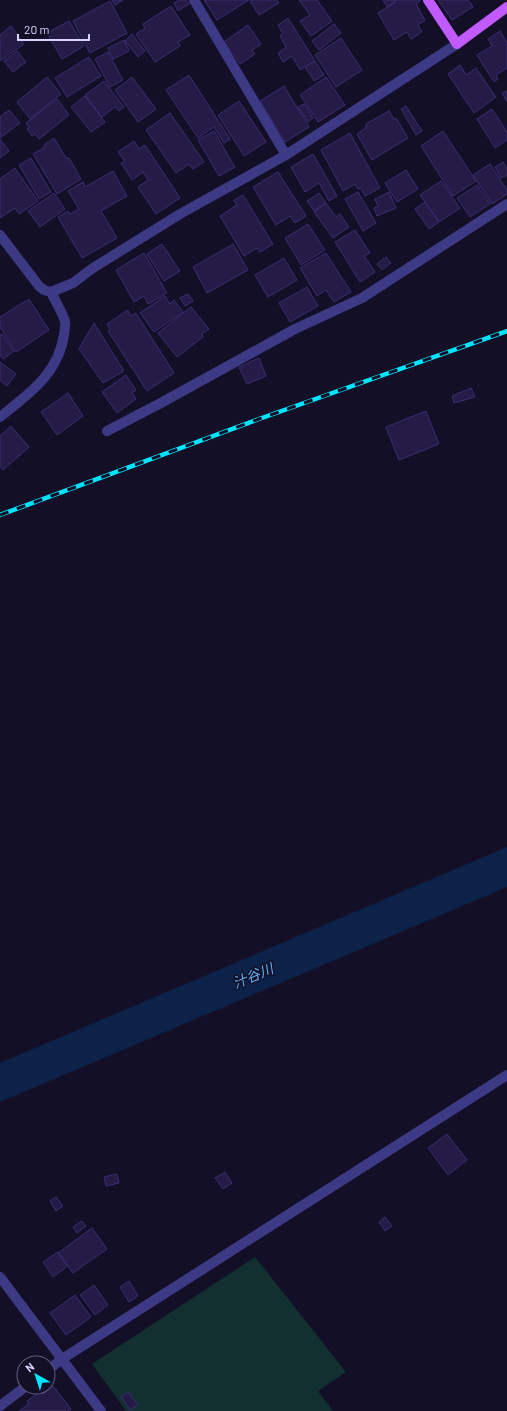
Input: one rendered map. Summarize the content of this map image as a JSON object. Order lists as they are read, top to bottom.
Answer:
{
  "water": ["汁谷川"],
  "scale_bar": "20 m",
  "north": "top left"
}
